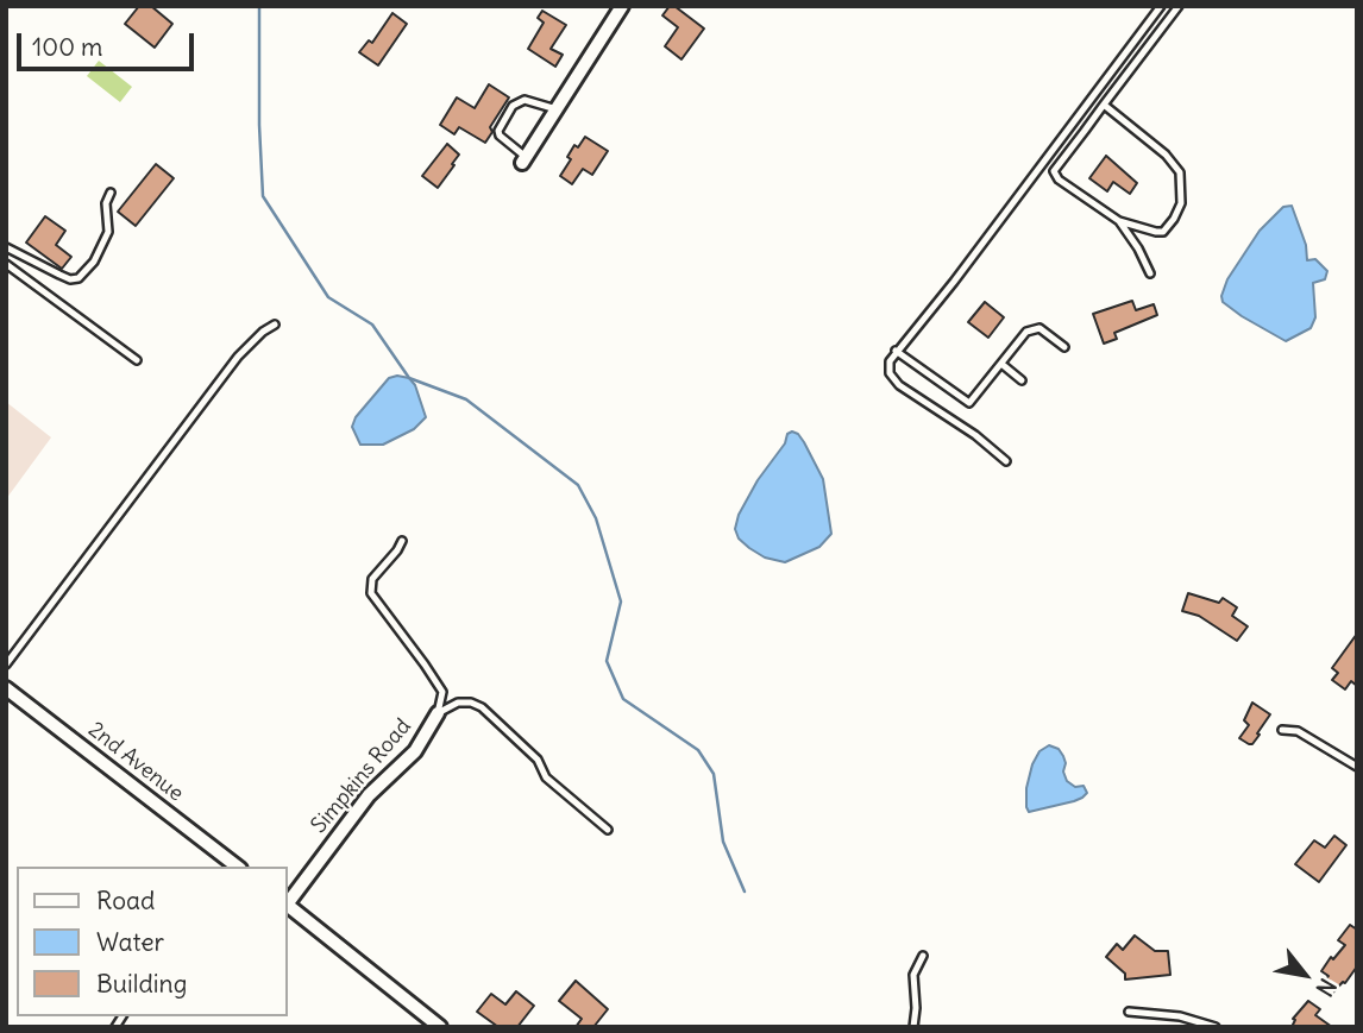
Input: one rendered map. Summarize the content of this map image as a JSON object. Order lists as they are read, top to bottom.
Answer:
{
  "streets": {
    "street": ["2nd Avenue", "Simpkins Road"]
  },
  "legend": ["Road", "Water", "Building"],
  "scale_bar": "100 m",
  "north": "bottom right"
}
